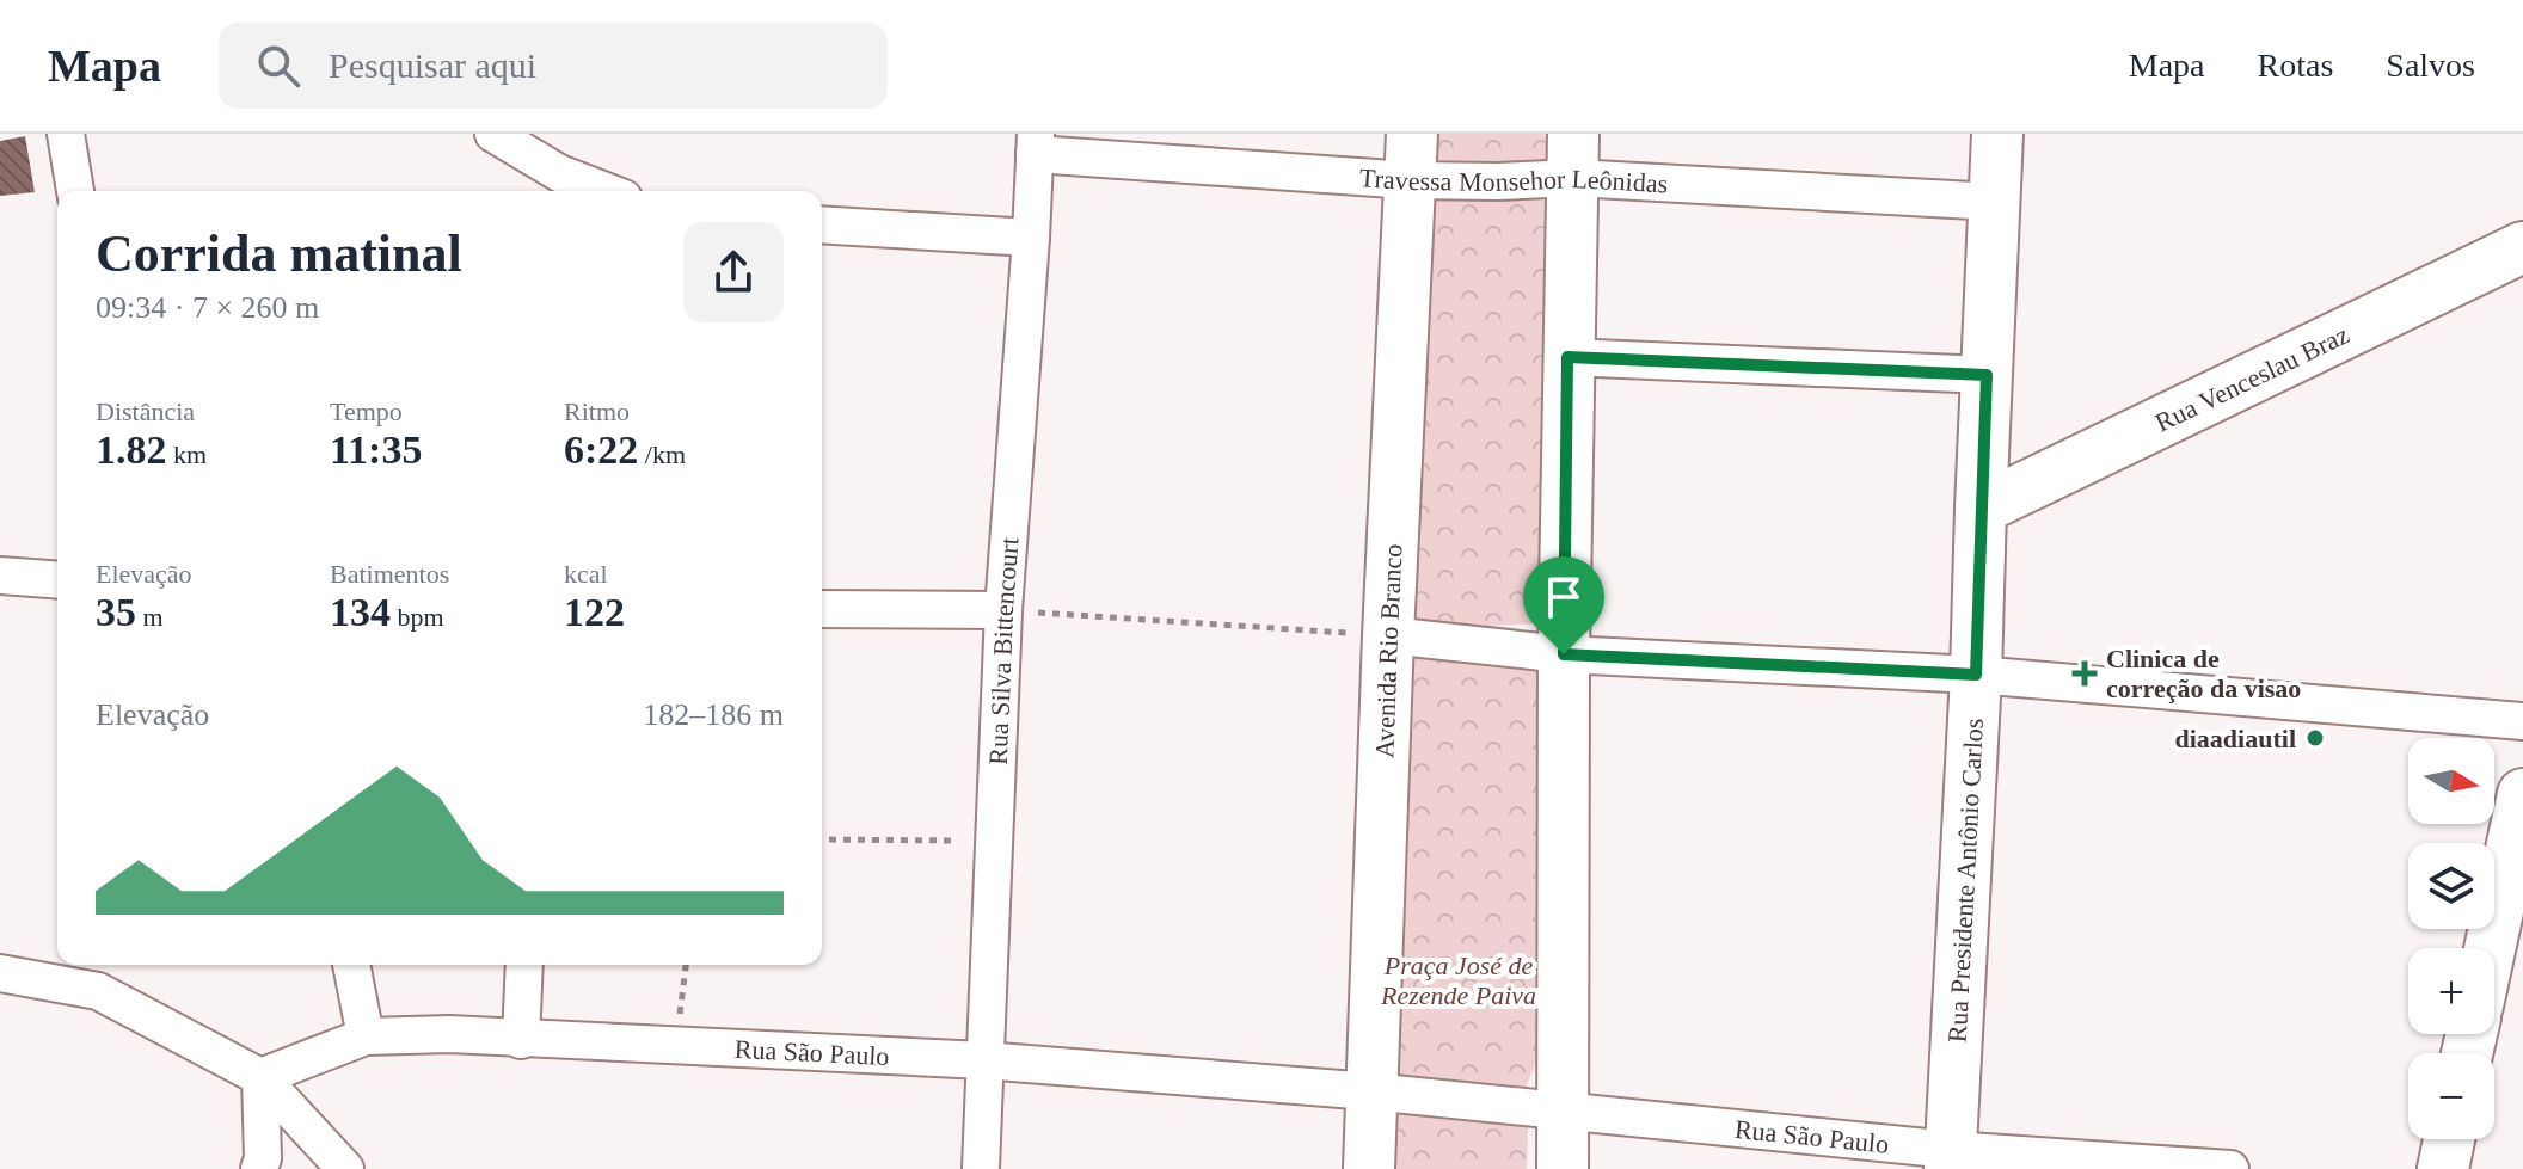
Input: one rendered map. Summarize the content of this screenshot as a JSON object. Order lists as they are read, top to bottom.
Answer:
{
  "streets": {
    "main road": ["Rua Venceslau Braz", "Avenida Rio Branco", "Rua Presidente Antônio Carlos"],
    "street": ["Travessa Monsehor Leônidas", "Rua Silva Bittencourt", "Rua São Paulo"]
  },
  "crossings": [
    ["Travessa Monsehor Leônidas", "Rua Silva Bittencourt"],
    ["Travessa Monsehor Leônidas", "Avenida Rio Branco"],
    ["Travessa Monsehor Leônidas", "Rua Presidente Antônio Carlos"],
    ["Rua Venceslau Braz", "Rua Presidente Antônio Carlos"],
    ["Rua Silva Bittencourt", "Rua São Paulo"],
    ["Avenida Rio Branco", "Rua São Paulo"],
    ["Rua Presidente Antônio Carlos", "Rua São Paulo"]
  ],
  "parks": ["Praça José de Rezende Paiva"],
  "places": {
    "health": ["Clinica de correção da visao"],
    "other": ["diaadiautil"]
  },
  "north": "right",
  "page": {
    "header": "Mapa",
    "search": "Pesquisar aqui",
    "nav": ["Mapa", "Rotas", "Salvos"],
    "heading": ["Corrida matinal", "09:34 · 7 × 260 m"],
    "stats": [
      ["Distância", "1.82 km"],
      ["Tempo", "11:35"],
      ["Ritmo", "6:22 /km"],
      ["Elevação", "35 m"],
      ["Batimentos", "134 bpm"],
      ["kcal", "122"]
    ],
    "chart": ["Elevação", "182–186 m"],
    "map_buttons": ["+", "−"]
  }
}
